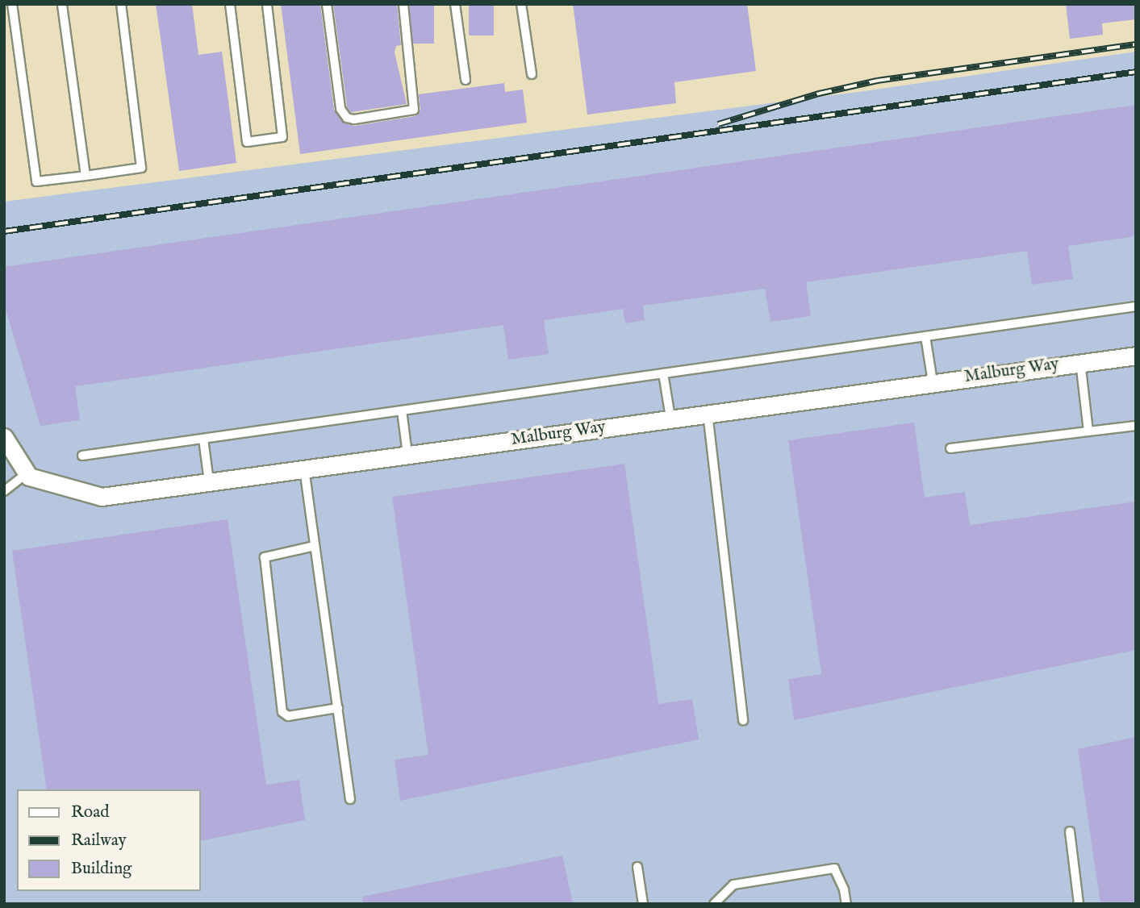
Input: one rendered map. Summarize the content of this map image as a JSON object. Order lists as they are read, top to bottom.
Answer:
{
  "streets": {
    "street": ["Malburg Way"]
  },
  "legend": ["Road", "Railway", "Building"]
}
